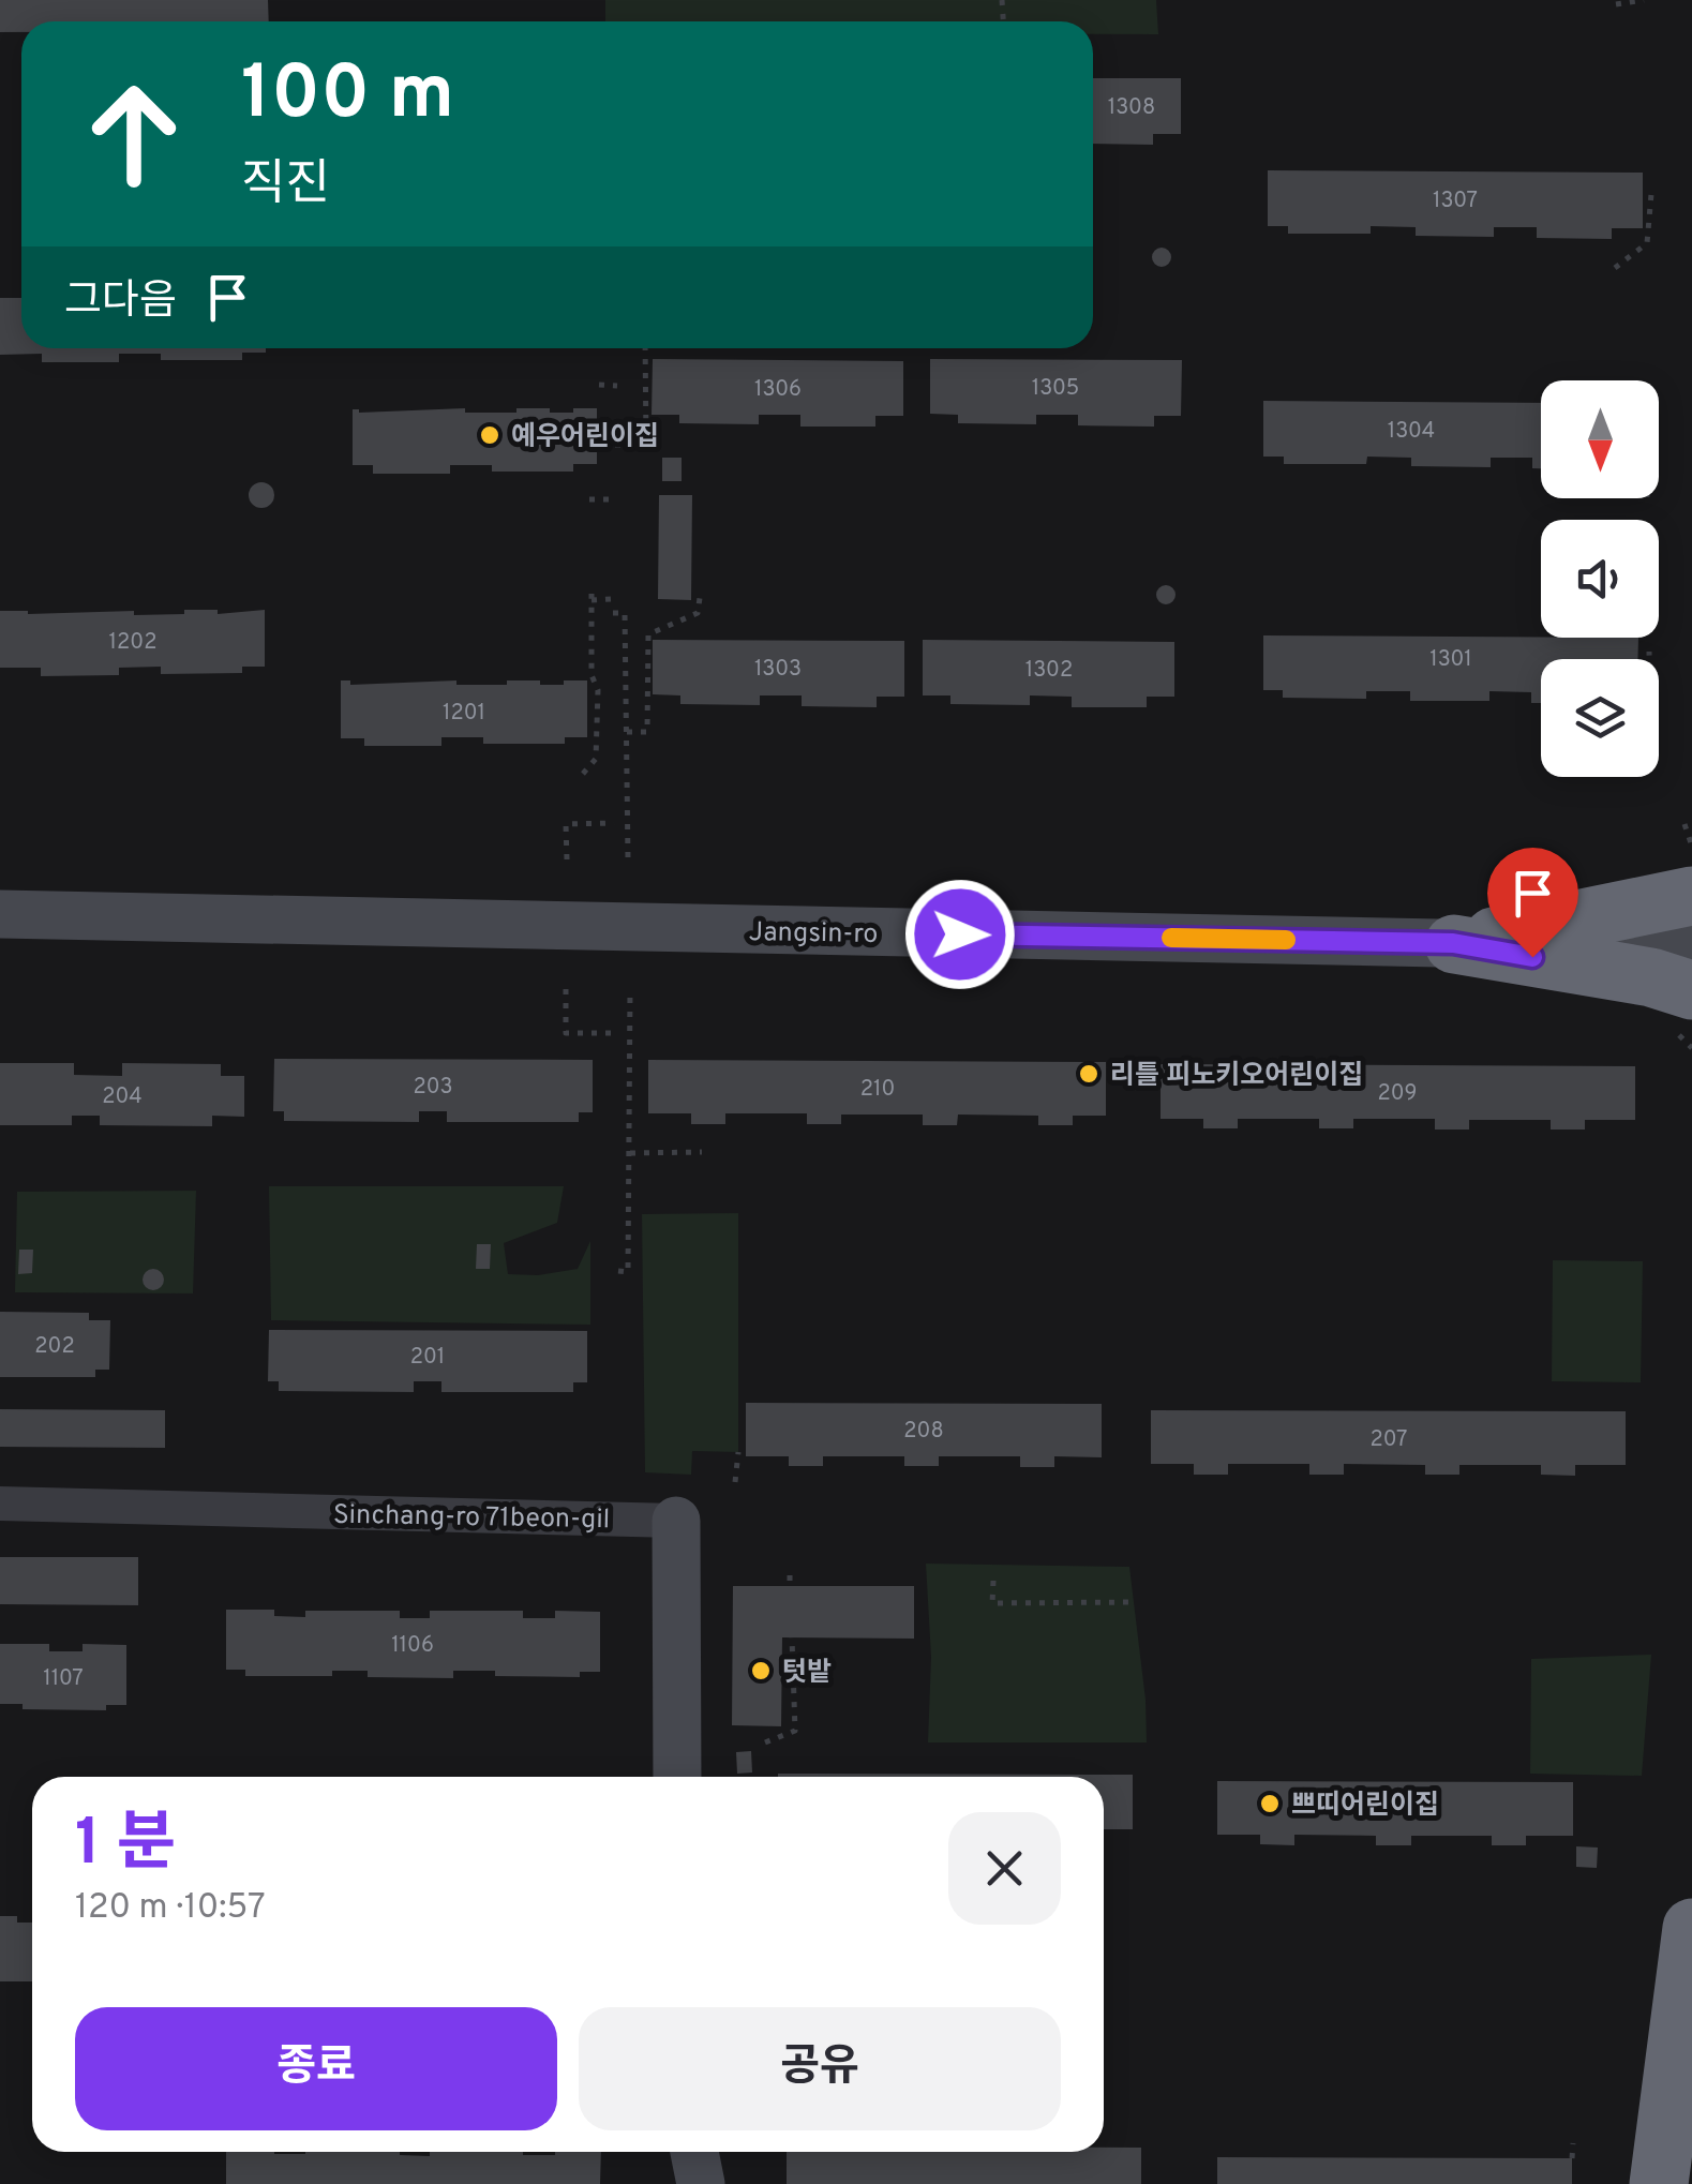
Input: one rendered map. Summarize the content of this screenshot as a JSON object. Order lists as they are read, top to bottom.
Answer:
{
  "streets": {
    "main road": ["Jangsin-ro", "Sinchang-ro 71beon-gil"]
  },
  "places": [
    "예우어린이집",
    "리틀 피노키오어린이집",
    "텃밭",
    "쁘띠어린이집"
  ],
  "house_numbers": [
    "1308",
    "1307",
    "1305",
    "1306",
    "1304",
    "1202",
    "1301",
    "1303",
    "1302",
    "1201",
    "203",
    "210",
    "209",
    "204",
    "202",
    "201",
    "208",
    "207",
    "1106",
    "1107"
  ],
  "north": "bottom",
  "page": {
    "turn": ["100 m", "직진"],
    "then": "그다음",
    "heading": ["1 분", "120 m · 10:57"],
    "buttons": ["종료", "공유"]
  }
}
